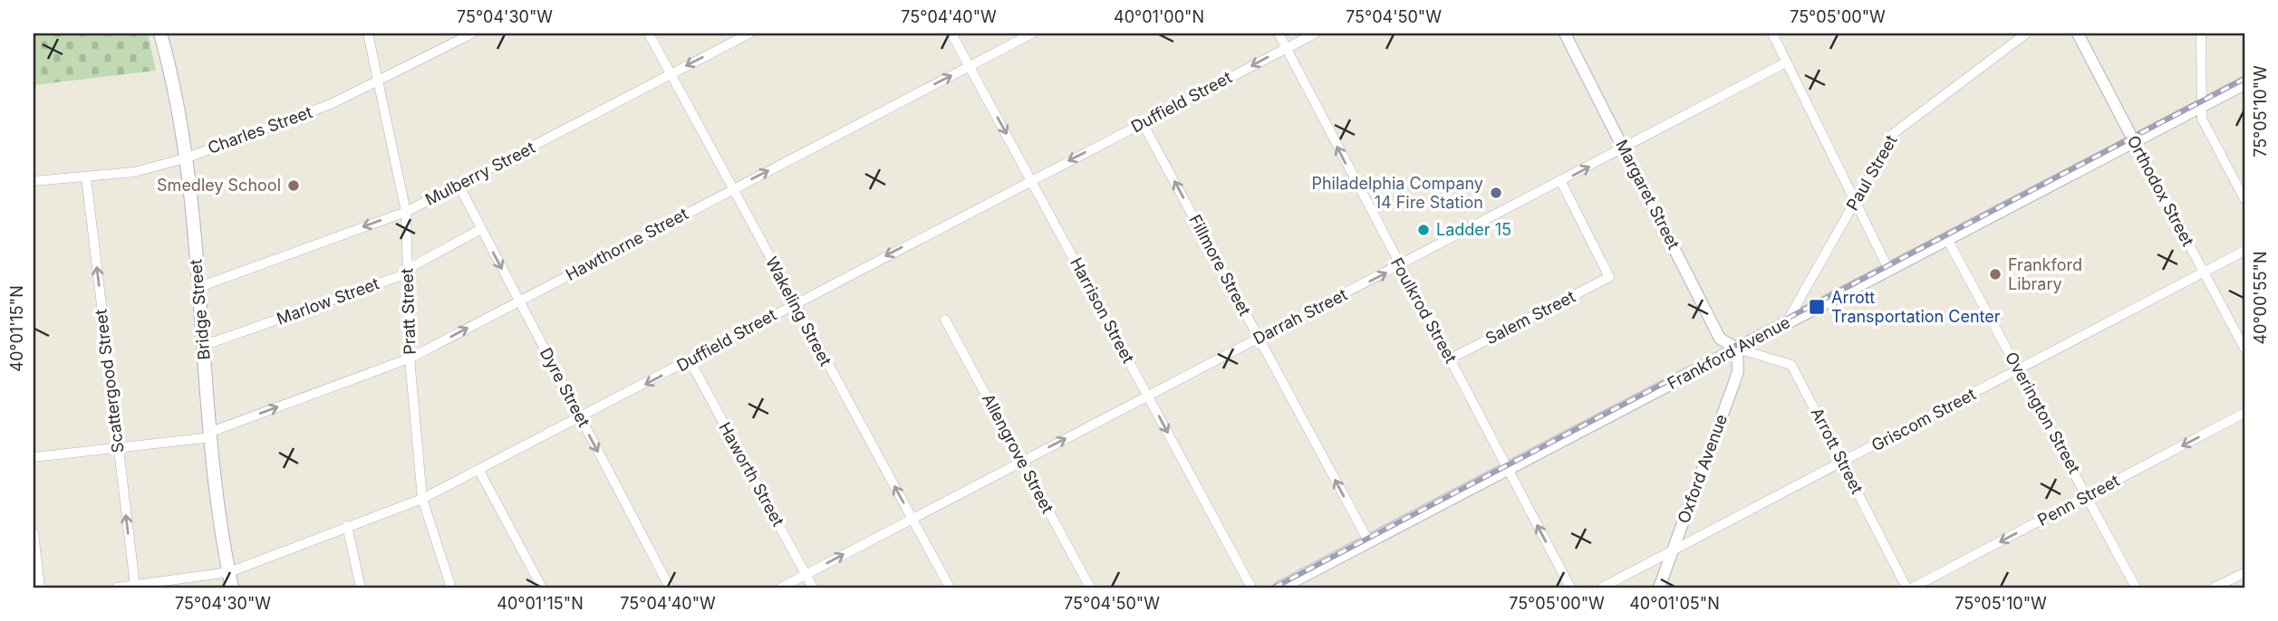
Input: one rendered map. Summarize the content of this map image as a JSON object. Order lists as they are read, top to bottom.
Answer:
{
  "streets": {
    "main road": ["Bridge Street", "Frankford Avenue"],
    "street": [
      "Duffield Street",
      "Charles Street",
      "Paul Street",
      "Mulberry Street",
      "Orthodox Street",
      "Margaret Street",
      "Hawthorne Street",
      "Fillmore Street",
      "Marlow Street",
      "Harrison Street",
      "Foulkrod Street",
      "Pratt Street",
      "Wakeling Street",
      "Darrah Street",
      "Salem Street",
      "Scattergood Street",
      "Dyre Street",
      "Overington Street",
      "Griscom Street",
      "Arrott Street",
      "Allengrove Street",
      "Oxford Avenue",
      "Haworth Street",
      "Penn Street"
    ]
  },
  "crossings": [
    ["Duffield Street", "Fillmore Street"],
    ["Duffield Street", "Bridge Street"],
    ["Duffield Street", "Harrison Street"],
    ["Duffield Street", "Foulkrod Street"],
    ["Duffield Street", "Pratt Street"],
    ["Duffield Street", "Wakeling Street"],
    ["Duffield Street", "Scattergood Street"],
    ["Duffield Street", "Dyre Street"],
    ["Duffield Street", "Haworth Street"],
    ["Charles Street", "Bridge Street"],
    ["Charles Street", "Pratt Street"],
    ["Charles Street", "Scattergood Street"],
    ["Paul Street", "Frankford Avenue"],
    ["Mulberry Street", "Bridge Street"],
    ["Mulberry Street", "Pratt Street"],
    ["Mulberry Street", "Wakeling Street"],
    ["Mulberry Street", "Dyre Street"],
    ["Orthodox Street", "Frankford Avenue"],
    ["Orthodox Street", "Griscom Street"],
    ["Margaret Street", "Darrah Street"],
    ["Margaret Street", "Frankford Avenue"],
    ["Margaret Street", "Arrott Street"],
    ["Margaret Street", "Oxford Avenue"],
    ["Hawthorne Street", "Bridge Street"],
    ["Hawthorne Street", "Harrison Street"],
    ["Hawthorne Street", "Pratt Street"],
    ["Hawthorne Street", "Wakeling Street"],
    ["Hawthorne Street", "Scattergood Street"],
    ["Hawthorne Street", "Dyre Street"],
    ["Fillmore Street", "Darrah Street"],
    ["Fillmore Street", "Frankford Avenue"],
    ["Marlow Street", "Bridge Street"],
    ["Marlow Street", "Pratt Street"],
    ["Marlow Street", "Dyre Street"],
    ["Harrison Street", "Darrah Street"],
    ["Foulkrod Street", "Darrah Street"],
    ["Foulkrod Street", "Salem Street"],
    ["Foulkrod Street", "Frankford Avenue"],
    ["Wakeling Street", "Darrah Street"],
    ["Darrah Street", "Salem Street"],
    ["Darrah Street", "Allengrove Street"],
    ["Darrah Street", "Haworth Street"],
    ["Frankford Avenue", "Overington Street"],
    ["Frankford Avenue", "Arrott Street"],
    ["Frankford Avenue", "Oxford Avenue"],
    ["Overington Street", "Griscom Street"],
    ["Overington Street", "Penn Street"],
    ["Griscom Street", "Arrott Street"],
    ["Griscom Street", "Oxford Avenue"],
    ["Arrott Street", "Oxford Avenue"]
  ],
  "one_way": [
    "Duffield Street",
    "Mulberry Street",
    "Hawthorne Street",
    "Fillmore Street",
    "Harrison Street",
    "Foulkrod Street",
    "Wakeling Street",
    "Darrah Street",
    "Scattergood Street",
    "Dyre Street",
    "Penn Street"
  ],
  "places": {
    "other": [
      "Smedley School",
      "Philadelphia Company 14 Fire Station",
      "Ladder 15",
      "Frankford Library"
    ],
    "transit": ["Arrott Transportation Center"]
  },
  "coordinates": [
    "75°04'30\"W",
    "75°04'40\"W",
    "40°01'00\"N",
    "75°04'50\"W",
    "75°05'00\"W",
    "75°05'10\"W",
    "40°00'55\"N",
    "40°01'15\"N",
    "40°01'05\"N"
  ]
}
